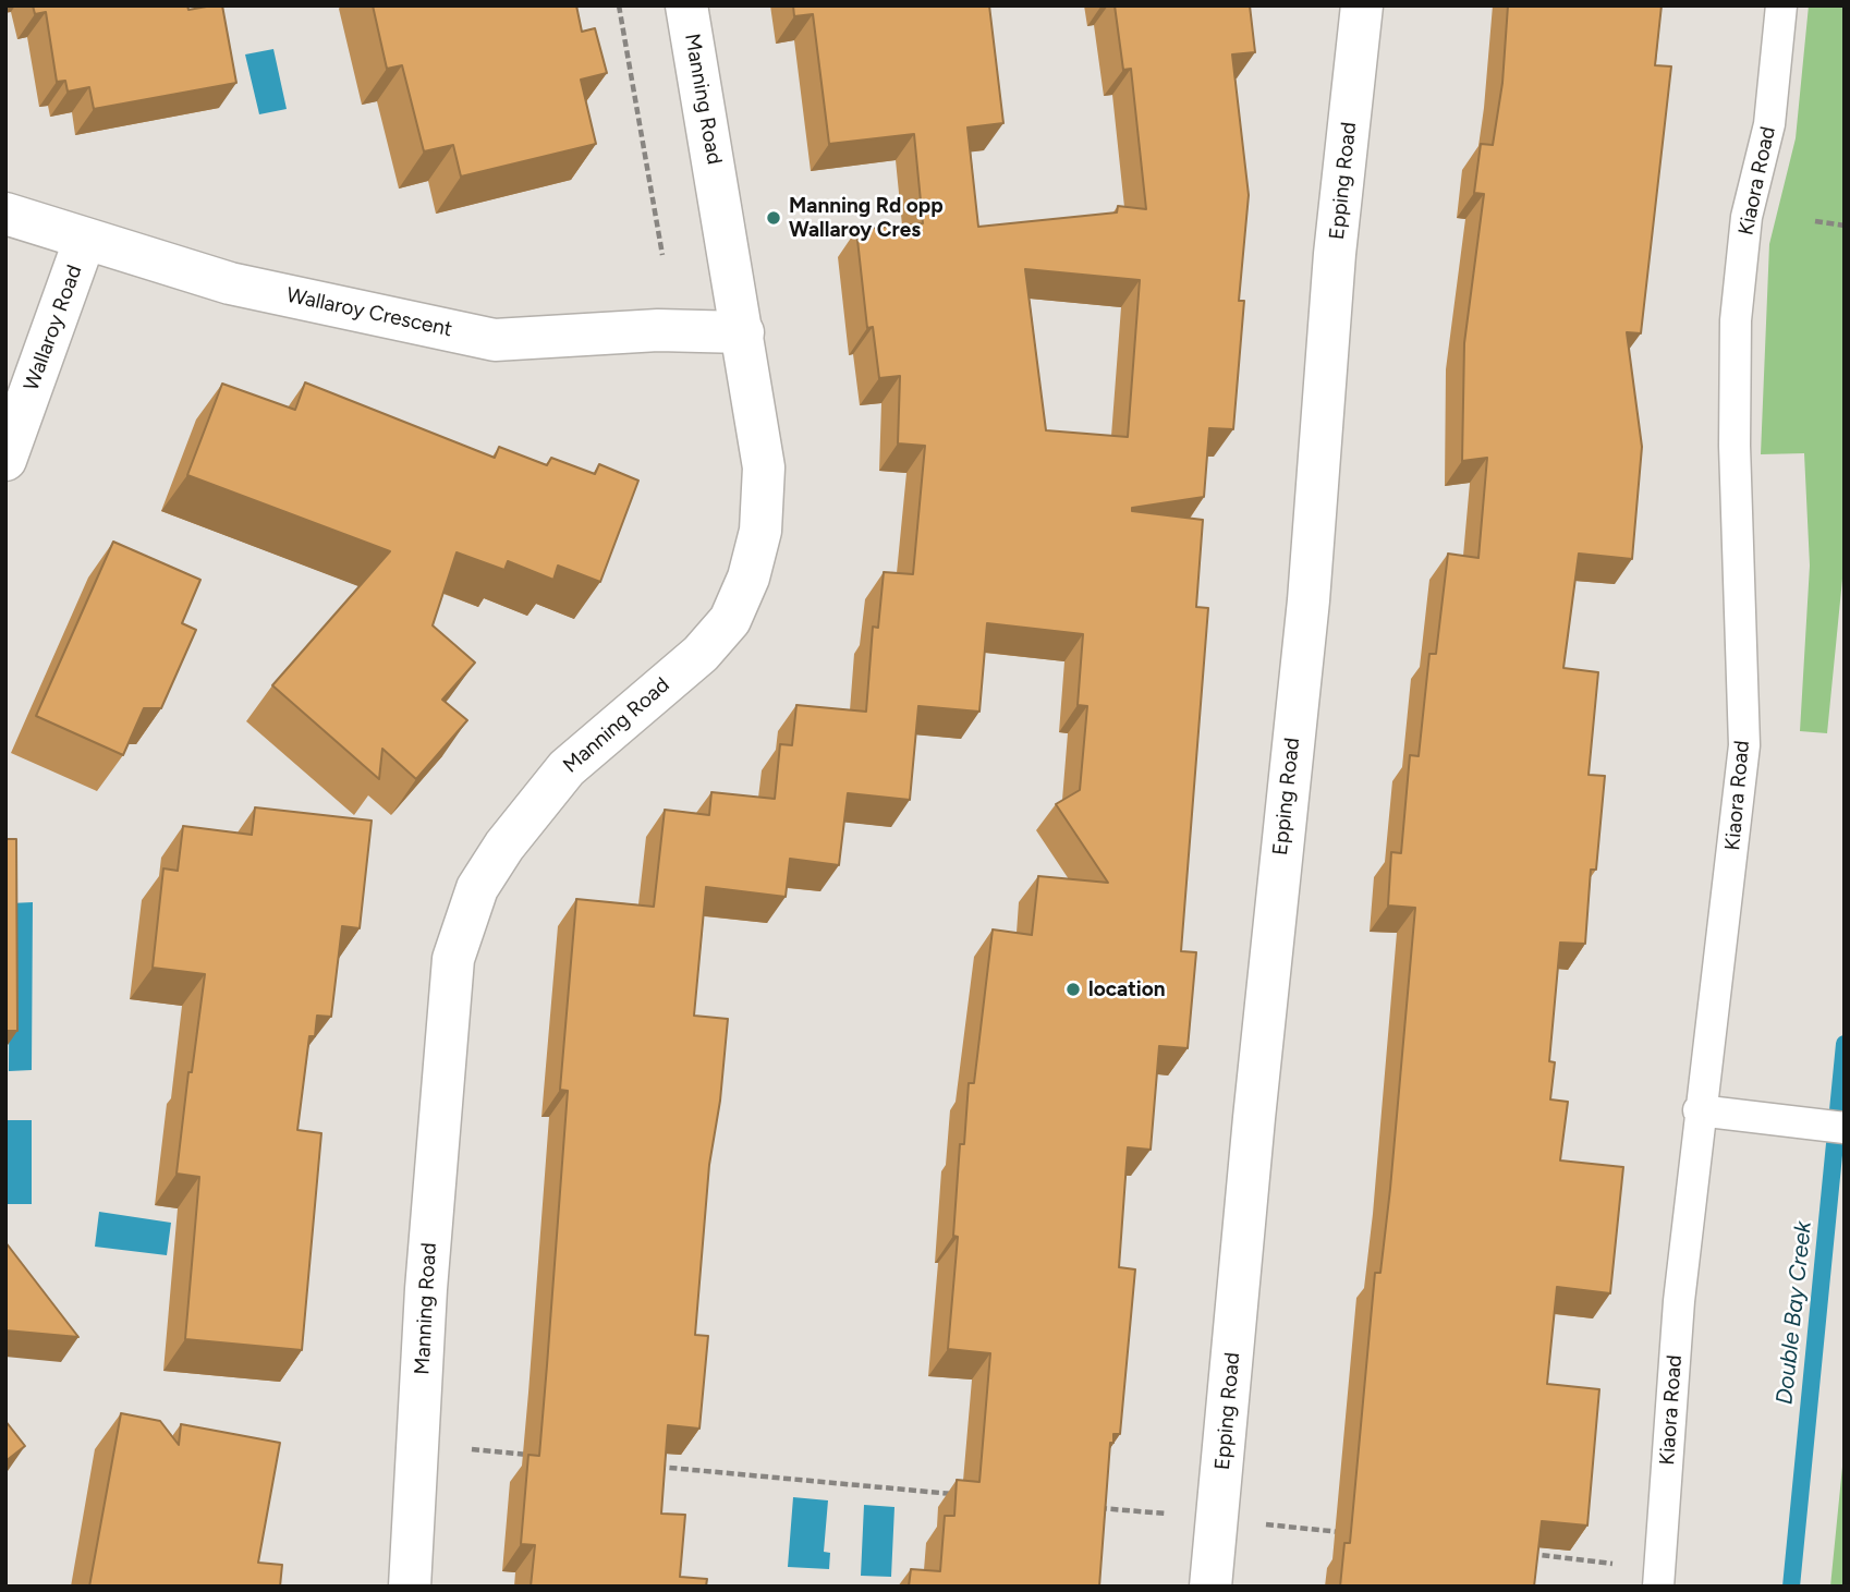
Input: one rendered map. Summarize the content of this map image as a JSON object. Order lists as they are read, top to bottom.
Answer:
{
  "streets": {
    "street": [
      "Manning Road",
      "Epping Road",
      "Wallaroy Crescent",
      "Wallaroy Road"
    ],
    "lane": ["Kiaora Road"]
  },
  "crossings": [
    ["Manning Road", "Wallaroy Crescent"],
    ["Wallaroy Crescent", "Wallaroy Road"]
  ],
  "water": ["Double Bay Creek"],
  "places": ["Manning Rd opp Wallaroy Cres", "location"]
}
